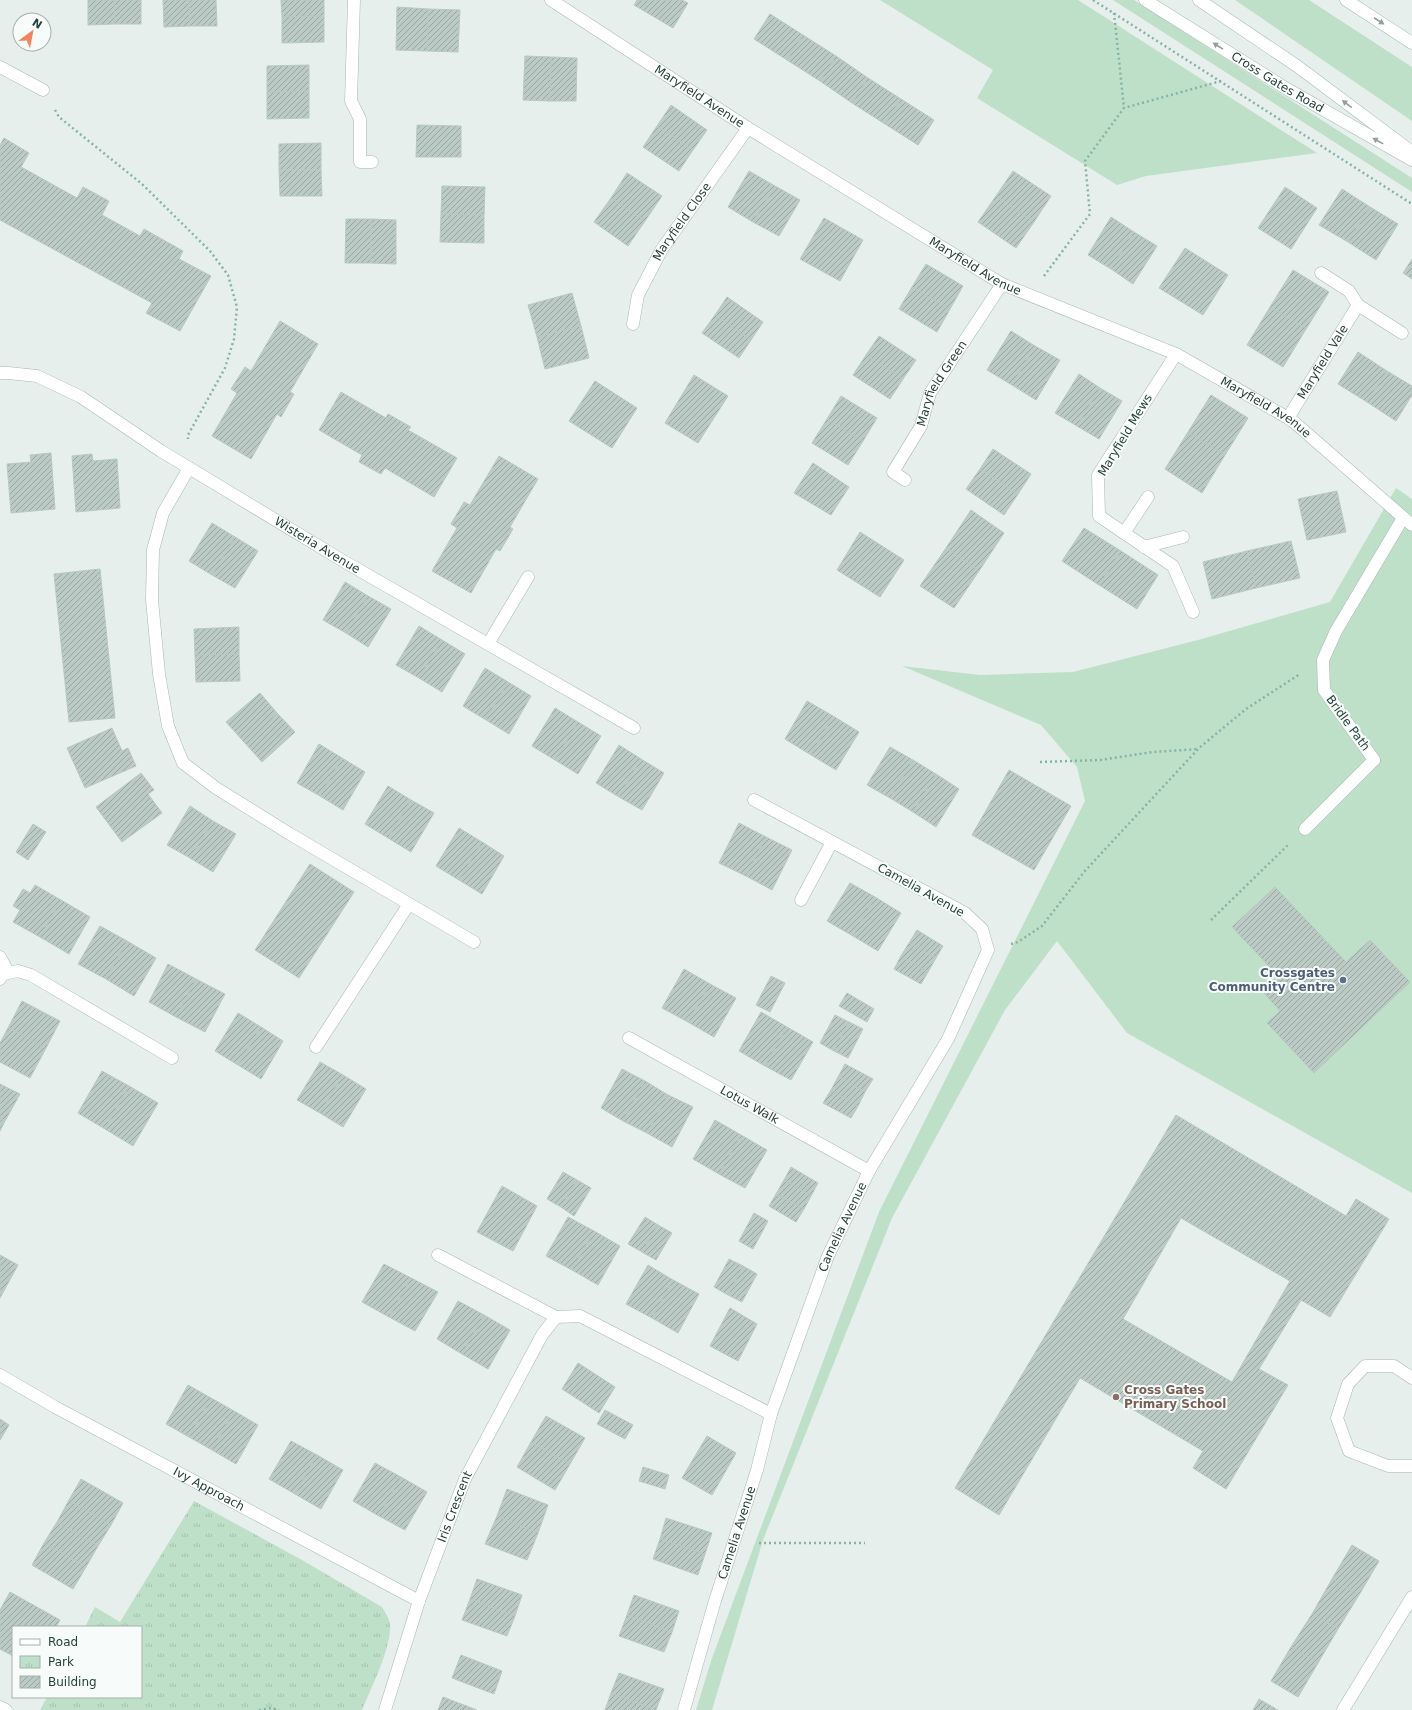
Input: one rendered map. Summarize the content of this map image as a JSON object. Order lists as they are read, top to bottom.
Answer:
{
  "streets": {
    "street": [
      "Cross Gates Road",
      "Maryfield Avenue",
      "Maryfield Close",
      "Maryfield Vale",
      "Maryfield Green",
      "Maryfield Mews",
      "Wisteria Avenue",
      "Bridle Path",
      "Camelia Avenue",
      "Lotus Walk",
      "Ivy Approach",
      "Iris Crescent"
    ]
  },
  "crossings": [
    ["Maryfield Avenue", "Maryfield Close"],
    ["Maryfield Avenue", "Maryfield Vale"],
    ["Maryfield Avenue", "Maryfield Green"],
    ["Maryfield Avenue", "Maryfield Mews"],
    ["Maryfield Avenue", "Bridle Path"],
    ["Camelia Avenue", "Lotus Walk"],
    ["Ivy Approach", "Iris Crescent"]
  ],
  "one_way": ["Cross Gates Road"],
  "places": ["Crossgates Community Centre", "Cross Gates Primary School"],
  "legend": ["Road", "Park", "Building"],
  "north": "top right"
}
